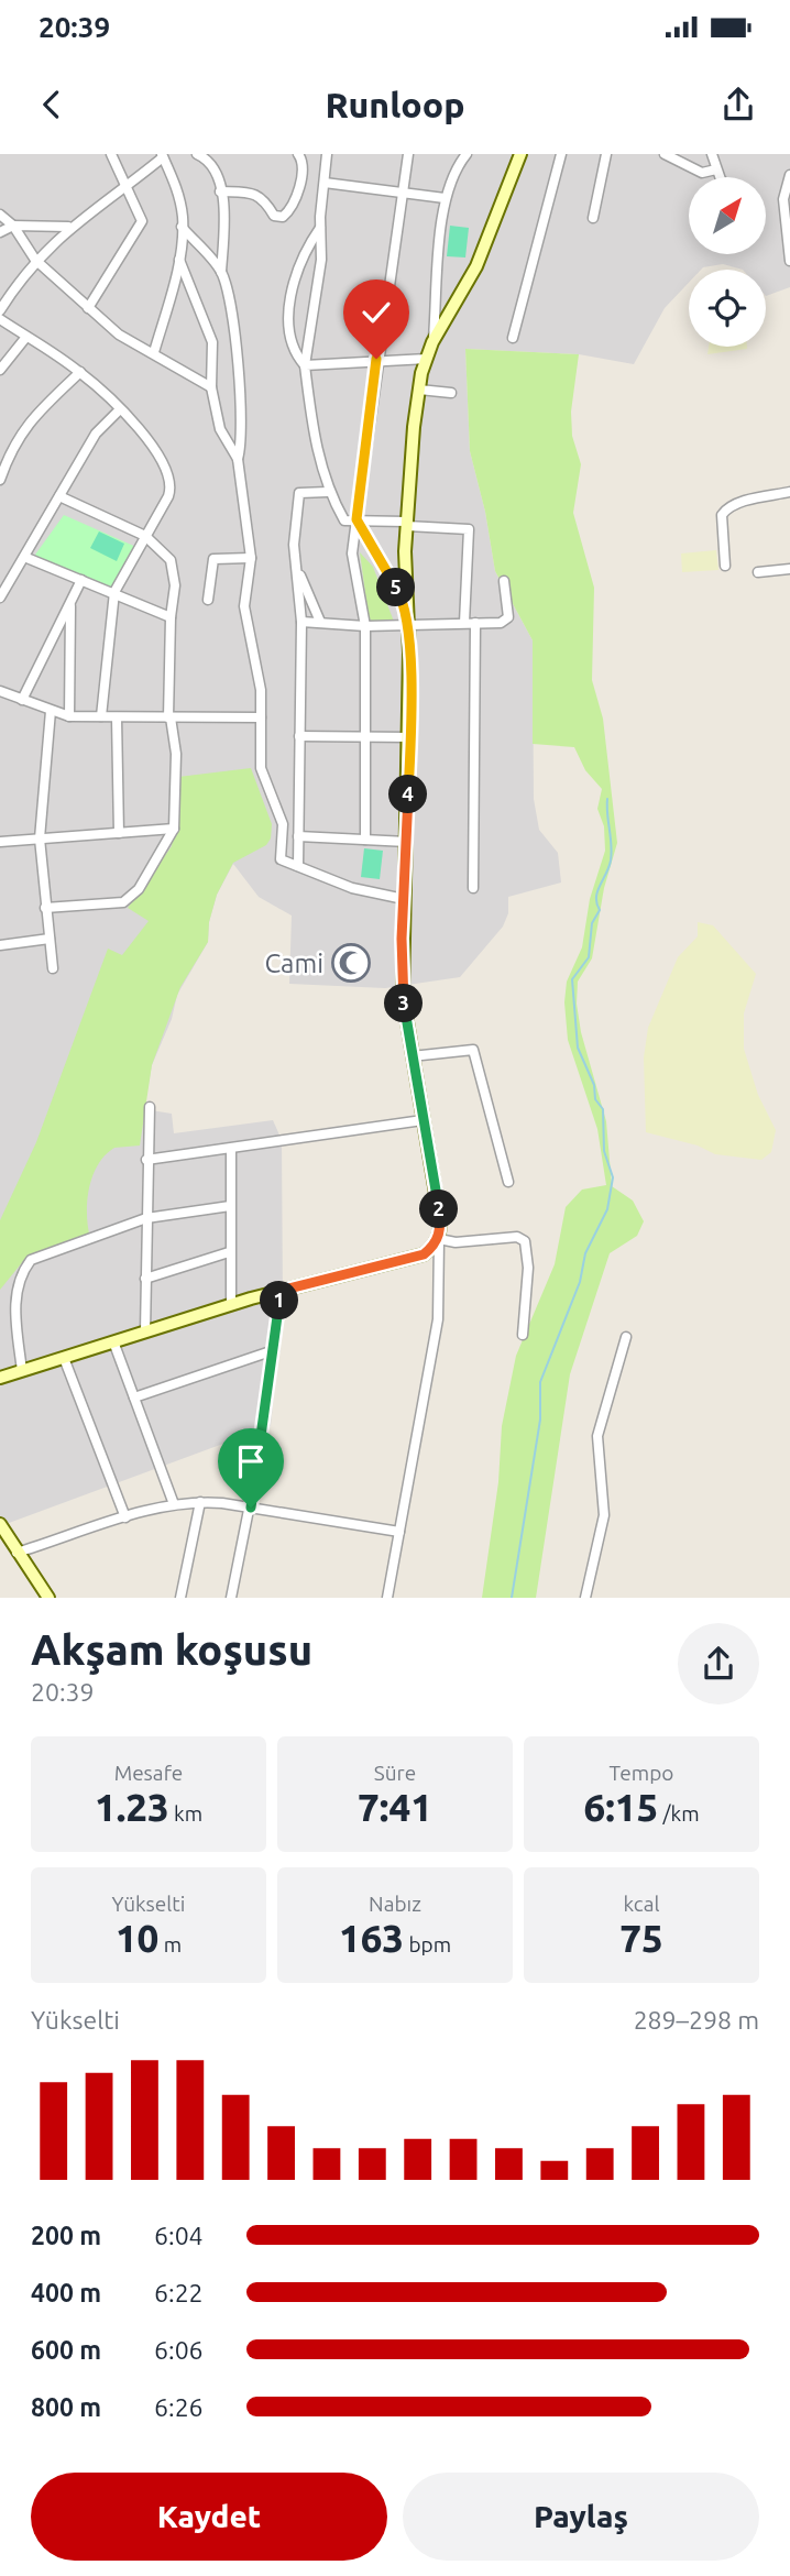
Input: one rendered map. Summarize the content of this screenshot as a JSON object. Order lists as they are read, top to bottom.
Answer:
{
  "places": {
    "mosque": ["Cami"]
  },
  "north": "top right",
  "page": {
    "status": "20:39",
    "header": "Runloop",
    "pins": [
      "5",
      "4",
      "3",
      "2",
      "1"
    ],
    "heading": ["Akşam koşusu", "20:39"],
    "stats": [
      ["Mesafe", "1.23 km"],
      ["Süre", "7:41"],
      ["Tempo", "6:15 /km"],
      ["Yükselti", "10 m"],
      ["Nabız", "163 bpm"],
      ["kcal", "75"]
    ],
    "chart": ["Yükselti", "289–298 m"],
    "list": [
      {
        "name": "200 m",
        "note": "6:04"
      },
      {
        "name": "400 m",
        "note": "6:22"
      },
      {
        "name": "600 m",
        "note": "6:06"
      },
      {
        "name": "800 m",
        "note": "6:26"
      }
    ],
    "buttons": ["Kaydet", "Paylaş"]
  }
}
